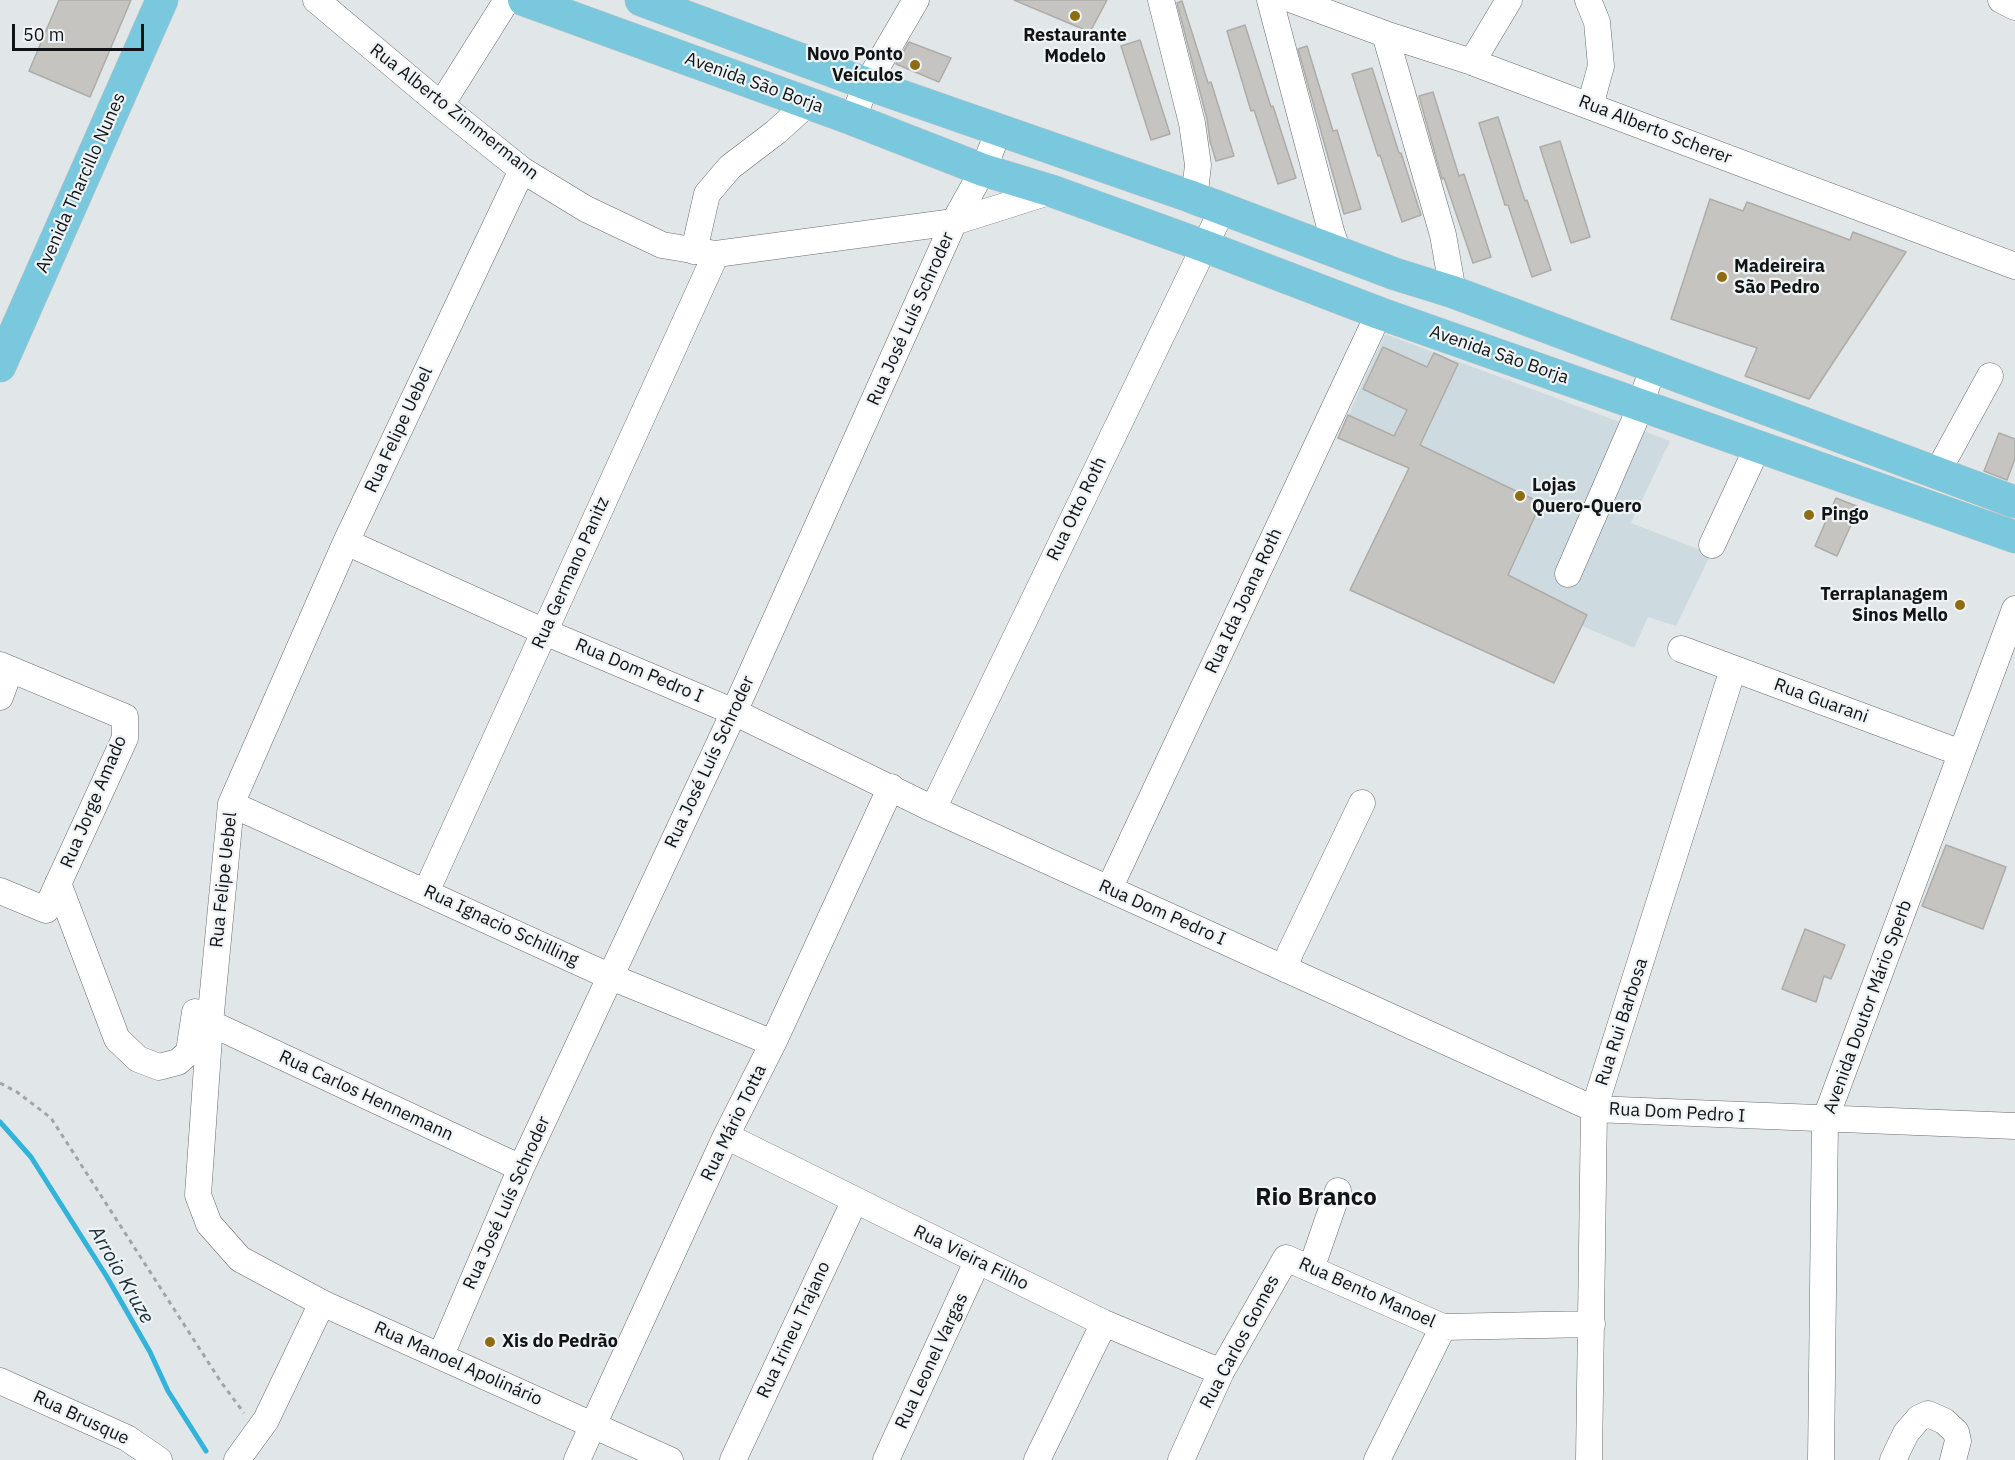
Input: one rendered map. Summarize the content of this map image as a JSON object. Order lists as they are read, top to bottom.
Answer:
{
  "streets": {
    "main road": ["Avenida São Borja", "Avenida Tharcillo Nunes"],
    "street": [
      "Rua Alberto Zimmermann",
      "Rua Alberto Scherer",
      "Rua José Luís Schroder",
      "Rua Felipe Uebel",
      "Rua Otto Roth",
      "Rua Germano Panitz",
      "Rua Ida Joana Roth",
      "Rua Dom Pedro I",
      "Rua Guarani",
      "Rua Jorge Amado",
      "Rua Ignacio Schilling",
      "Avenida Doutor Mário Sperb",
      "Rua Rui Barbosa",
      "Rua Carlos Hennemann",
      "Rua Mário Totta",
      "Rua Vieira Filho",
      "Rua Bento Manoel",
      "Rua Irineu Trajano",
      "Rua Carlos Gomes",
      "Rua Leonel Vargas",
      "Rua Manoel Apolinário",
      "Rua Brusque"
    ]
  },
  "crossings": [
    ["Avenida São Borja", "Rua Alberto Zimmermann"],
    ["Avenida São Borja", "Rua José Luís Schroder"],
    ["Avenida São Borja", "Rua Otto Roth"],
    ["Avenida São Borja", "Rua Germano Panitz"],
    ["Avenida São Borja", "Rua Ida Joana Roth"],
    ["Rua Alberto Zimmermann", "Rua José Luís Schroder"],
    ["Rua Alberto Zimmermann", "Rua Felipe Uebel"],
    ["Rua Alberto Zimmermann", "Rua Germano Panitz"],
    ["Rua José Luís Schroder", "Rua Dom Pedro I"],
    ["Rua José Luís Schroder", "Rua Ignacio Schilling"],
    ["Rua José Luís Schroder", "Rua Carlos Hennemann"],
    ["Rua José Luís Schroder", "Rua Manoel Apolinário"],
    ["Rua Felipe Uebel", "Rua Dom Pedro I"],
    ["Rua Felipe Uebel", "Rua Ignacio Schilling"],
    ["Rua Felipe Uebel", "Rua Carlos Hennemann"],
    ["Rua Felipe Uebel", "Rua Manoel Apolinário"],
    ["Rua Otto Roth", "Rua Dom Pedro I"],
    ["Rua Germano Panitz", "Rua Dom Pedro I"],
    ["Rua Germano Panitz", "Rua Ignacio Schilling"],
    ["Rua Ida Joana Roth", "Rua Dom Pedro I"],
    ["Rua Dom Pedro I", "Avenida Doutor Mário Sperb"],
    ["Rua Dom Pedro I", "Rua Rui Barbosa"],
    ["Rua Dom Pedro I", "Rua Mário Totta"],
    ["Rua Guarani", "Avenida Doutor Mário Sperb"],
    ["Rua Guarani", "Rua Rui Barbosa"],
    ["Rua Ignacio Schilling", "Rua Mário Totta"],
    ["Rua Rui Barbosa", "Rua Bento Manoel"],
    ["Rua Mário Totta", "Rua Vieira Filho"],
    ["Rua Mário Totta", "Rua Manoel Apolinário"],
    ["Rua Vieira Filho", "Rua Irineu Trajano"],
    ["Rua Vieira Filho", "Rua Carlos Gomes"],
    ["Rua Vieira Filho", "Rua Leonel Vargas"],
    ["Rua Bento Manoel", "Rua Carlos Gomes"]
  ],
  "districts": ["Rio Branco"],
  "water": ["Arroio Kruze"],
  "places": [
    "Restaurante Modelo",
    "Novo Ponto Veículos",
    "Madeireira São Pedro",
    "Lojas Quero-Quero",
    "Pingo",
    "Terraplanagem Sinos Mello",
    "Xis do Pedrão"
  ],
  "scale_bar": "50 m"
}
